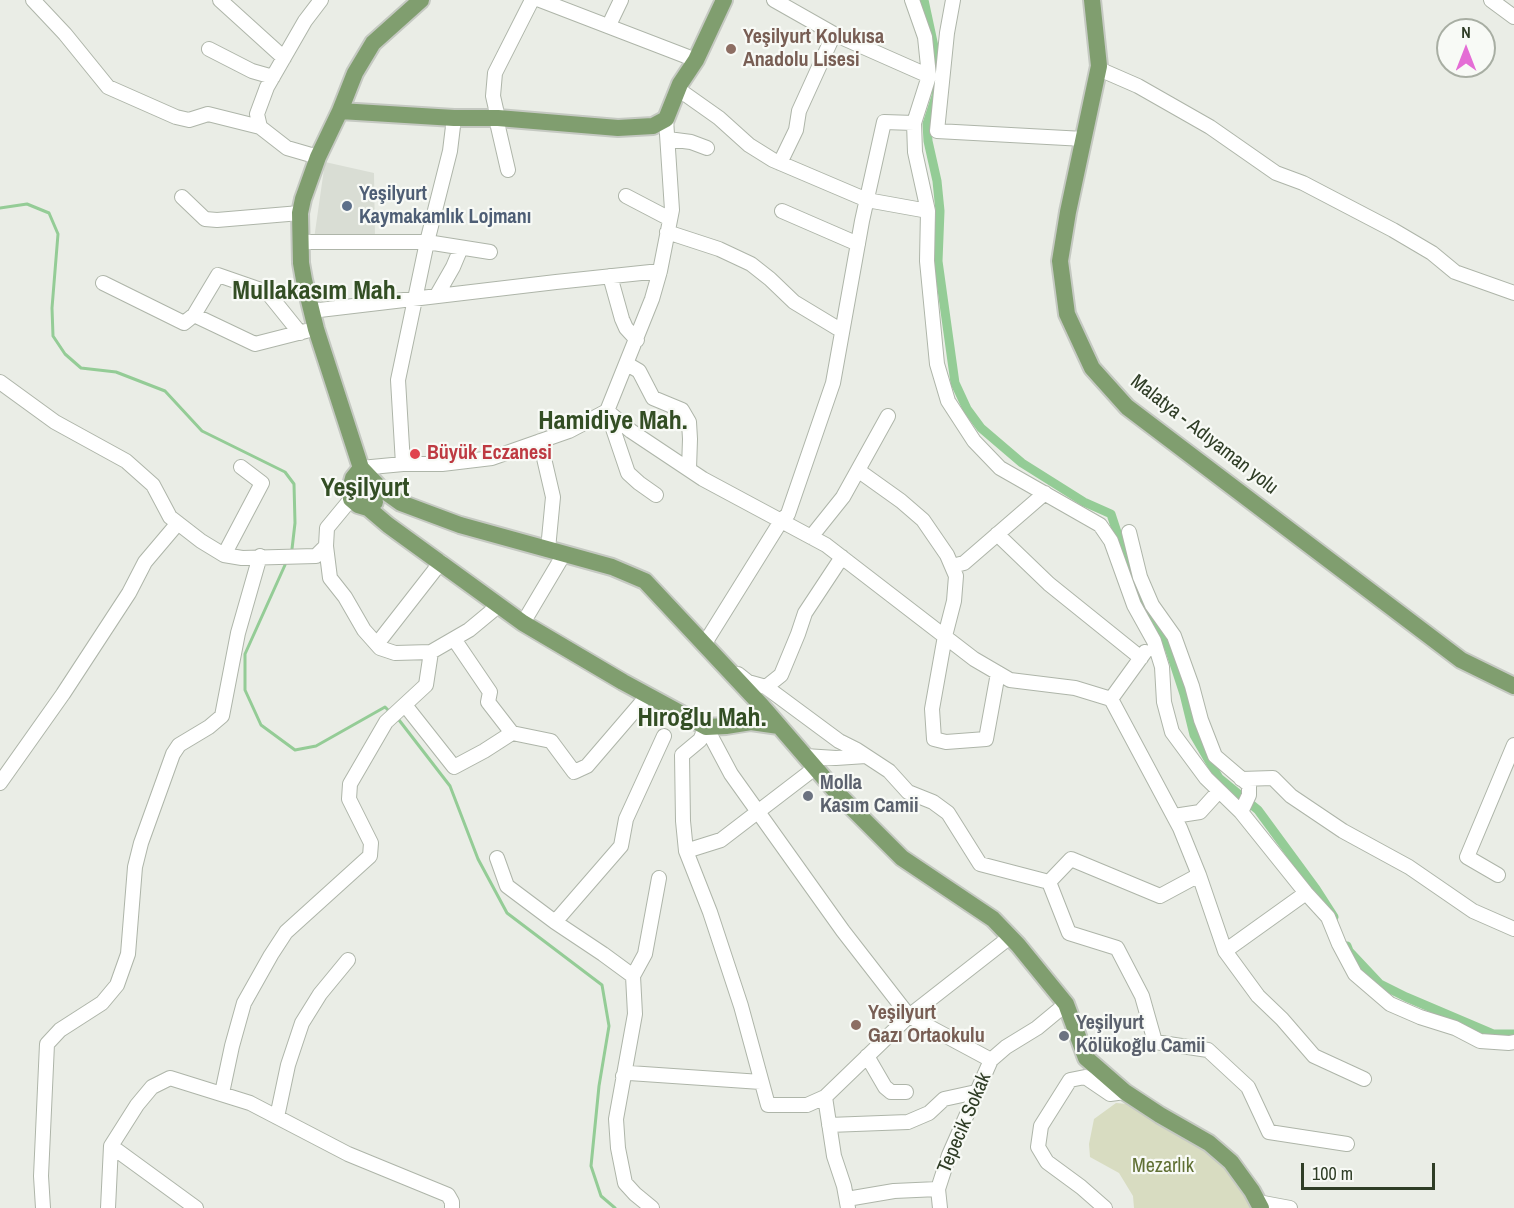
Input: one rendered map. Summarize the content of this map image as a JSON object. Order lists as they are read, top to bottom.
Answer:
{
  "streets": {
    "main road": ["Malatya - Adıyaman yolu"],
    "street": ["Tepecik Sokak"]
  },
  "districts": [
    "Mullakasım Mah.",
    "Hamidiye Mah.",
    "Yeşilyurt",
    "Hıroğlu Mah."
  ],
  "parks": ["Mezarlık"],
  "places": [
    "Yeşilyurt Kolukısa Anadolu Lisesi",
    "Yeşilyurt Kaymakamlık Lojmanı",
    "Büyük Eczanesi",
    "Molla Kasım Camii",
    "Yeşilyurt Gazı Ortaokulu",
    "Yeşilyurt Kölükoğlu Camii"
  ],
  "scale_bar": "100 m",
  "north": "top"
}
